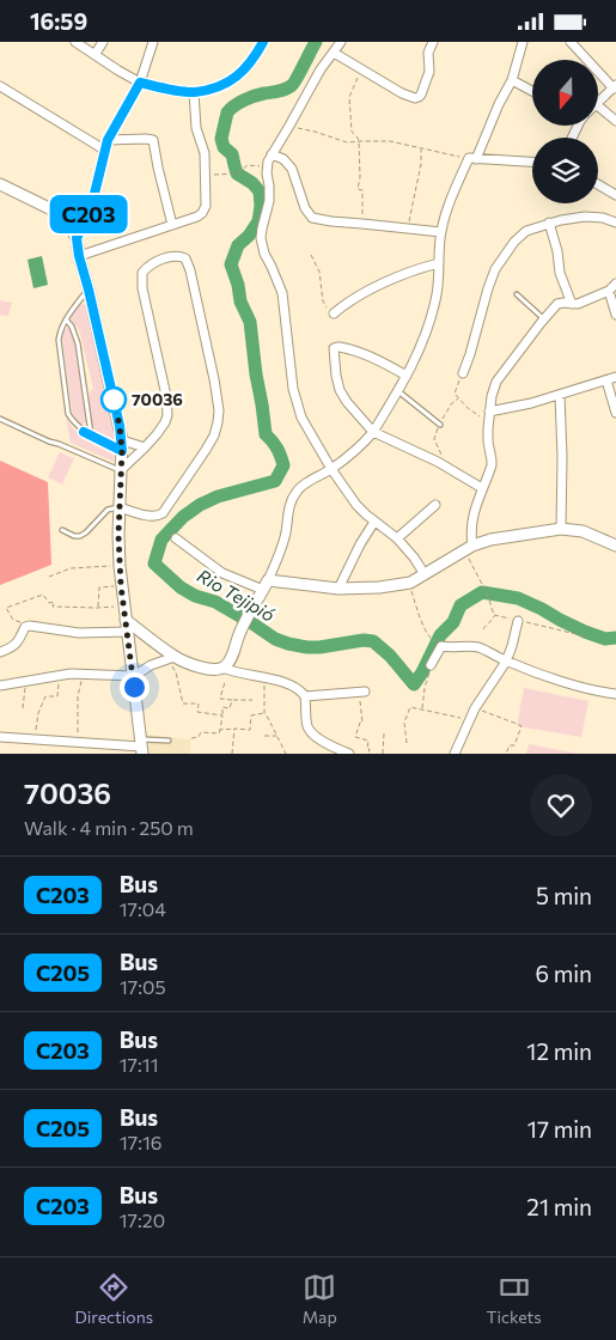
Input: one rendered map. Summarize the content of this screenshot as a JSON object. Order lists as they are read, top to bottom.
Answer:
{
  "water": ["Rio Tejipió"],
  "places": ["70036"],
  "lines": ["bus line C203"],
  "north": "bottom",
  "page": {
    "status": "16:59",
    "on_map": "C203",
    "heading": ["70036", "Walk · 4 min · 250 m"],
    "list": [
      {
        "mark": "C203",
        "name": "Bus",
        "note": "17:04",
        "value": "5 min"
      },
      {
        "mark": "C205",
        "name": "Bus",
        "note": "17:05",
        "value": "6 min"
      },
      {
        "mark": "C203",
        "name": "Bus",
        "note": "17:11",
        "value": "12 min"
      },
      {
        "mark": "C205",
        "name": "Bus",
        "note": "17:16",
        "value": "17 min"
      },
      {
        "mark": "C203",
        "name": "Bus",
        "note": "17:20",
        "value": "21 min"
      }
    ],
    "tabs": ["Directions", "Map", "Tickets"]
  }
}
